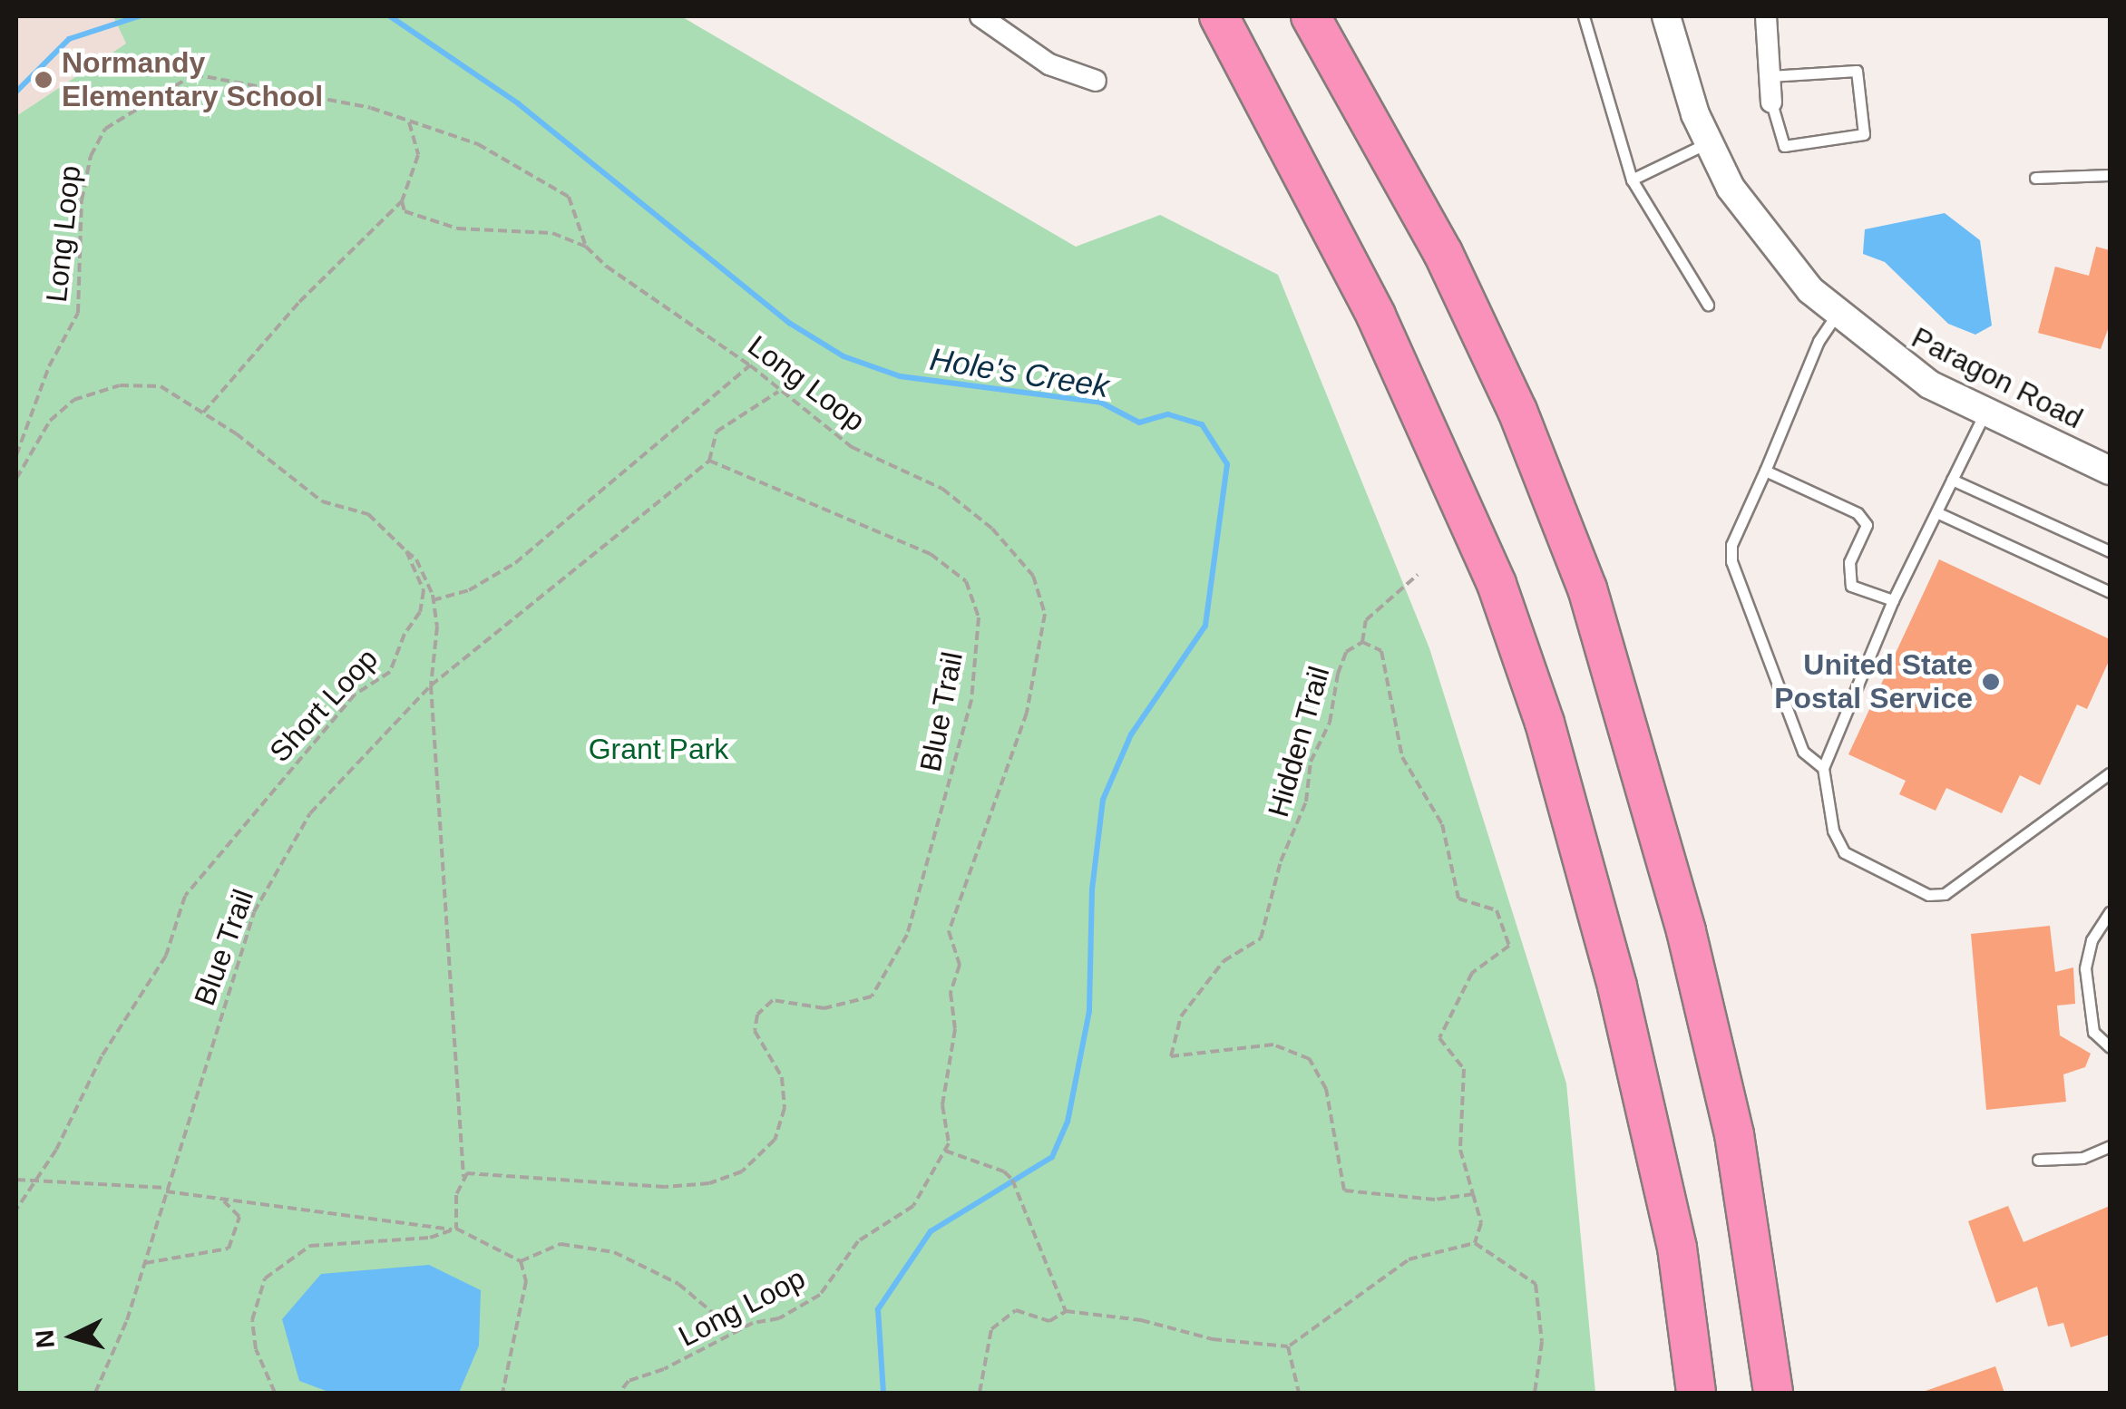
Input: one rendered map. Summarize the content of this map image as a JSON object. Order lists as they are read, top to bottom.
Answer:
{
  "streets": {
    "street": ["Paragon Road"],
    "path": [
      "Long Loop",
      "Short Loop",
      "Blue Trail",
      "Hidden Trail"
    ]
  },
  "water": ["Hole's Creek"],
  "parks": ["Grant Park"],
  "places": ["Normandy Elementary School", "United State Postal Service"],
  "north": "left"
}
